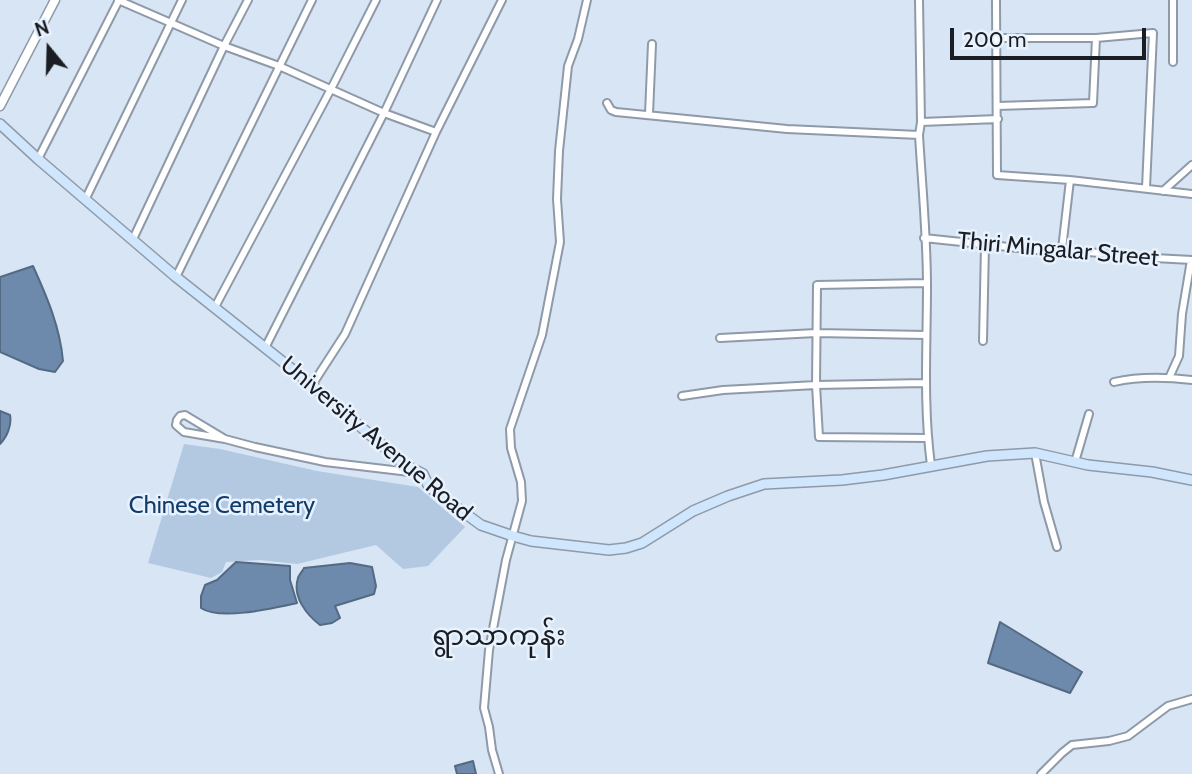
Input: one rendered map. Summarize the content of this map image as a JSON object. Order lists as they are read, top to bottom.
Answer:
{
  "streets": {
    "main road": ["University Avenue Road"],
    "street": ["Thiri Mingalar Street"]
  },
  "districts": ["ရွာသာကုန်း"],
  "parks": ["Chinese Cemetery"],
  "scale_bar": "200 m",
  "north": "top"
}
